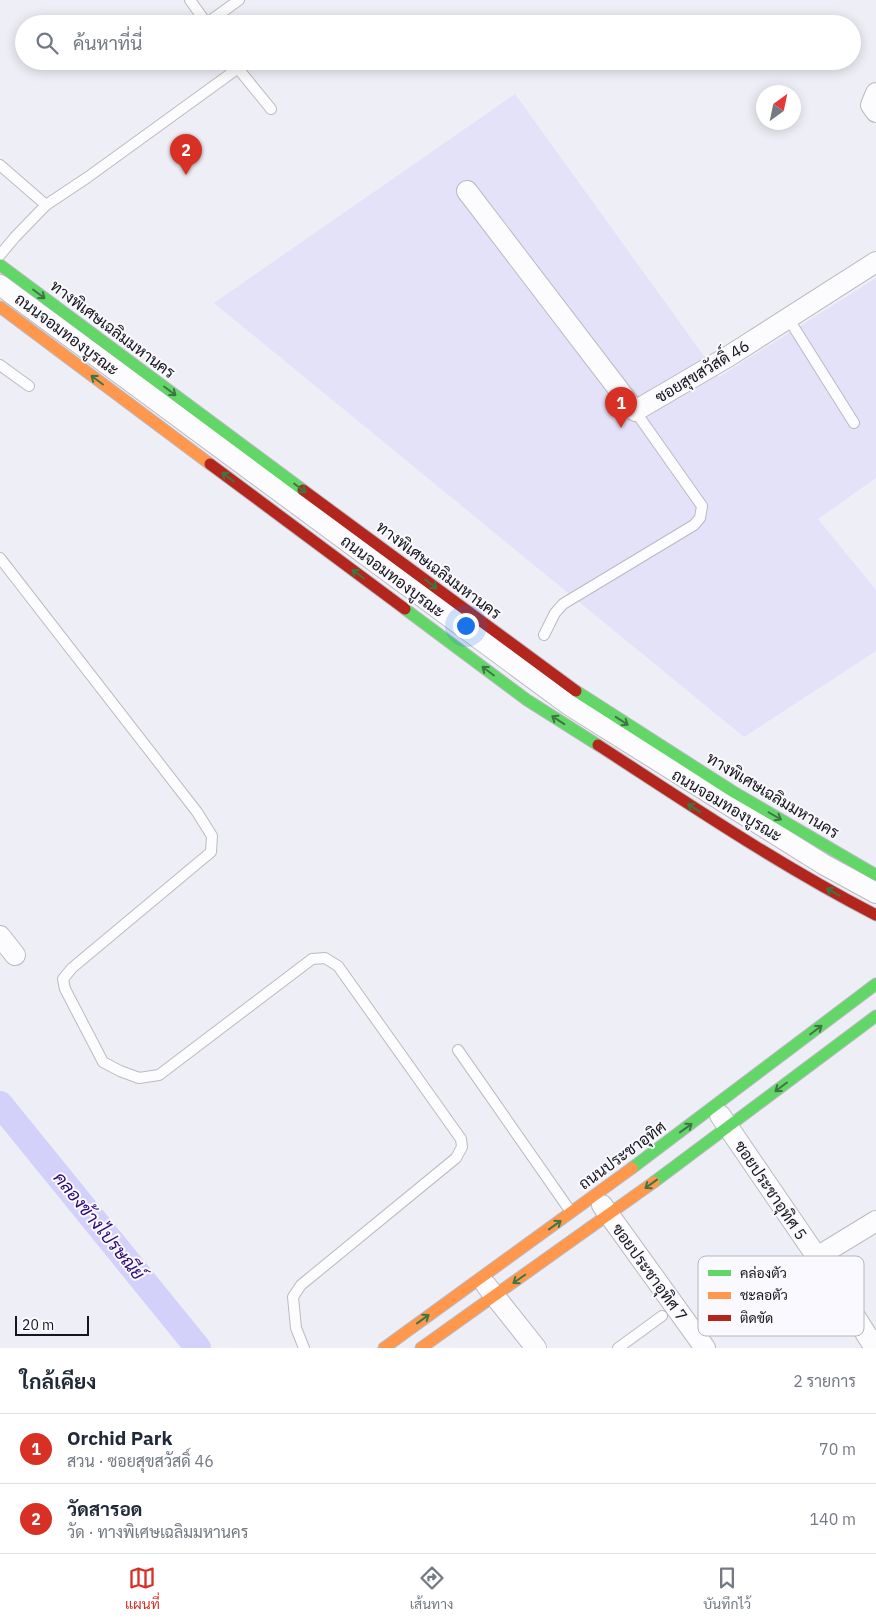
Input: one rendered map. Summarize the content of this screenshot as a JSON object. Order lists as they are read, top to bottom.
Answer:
{
  "streets": {
    "main road": ["ทางพิเศษเฉลิมมหานคร", "ถนนประชาอุทิศ"],
    "street": [
      "ถนนจอมทองบูรณะ",
      "ซอยสุขสวัสดิ์ 46",
      "ซอยประชาอุทิศ 5",
      "ซอยประชาอุทิศ 7"
    ]
  },
  "crossings": [
    ["ถนนประชาอุทิศ", "ซอยประชาอุทิศ 5"],
    ["ถนนประชาอุทิศ", "ซอยประชาอุทิศ 7"]
  ],
  "water": ["คลองข้างไปรษณีย์"],
  "legend": ["คล่องตัว", "ชะลอตัว", "ติดขัด"],
  "scale_bar": "20 m",
  "north": "top right",
  "page": {
    "search": "ค้นหาที่นี่",
    "pins": ["2", "1"],
    "scale": "20 m",
    "heading": ["ใกล้เคียง", "2 รายการ"],
    "list": [
      {
        "mark": "1",
        "name": "Orchid Park",
        "note": "สวน · ซอยสุขสวัสดิ์ 46",
        "value": "70 m"
      },
      {
        "mark": "2",
        "name": "วัดสารอด",
        "note": "วัด · ทางพิเศษเฉลิมมหานคร",
        "value": "140 m"
      }
    ],
    "nav": ["แผนที่", "เส้นทาง", "บันทึกไว้"]
  }
}
